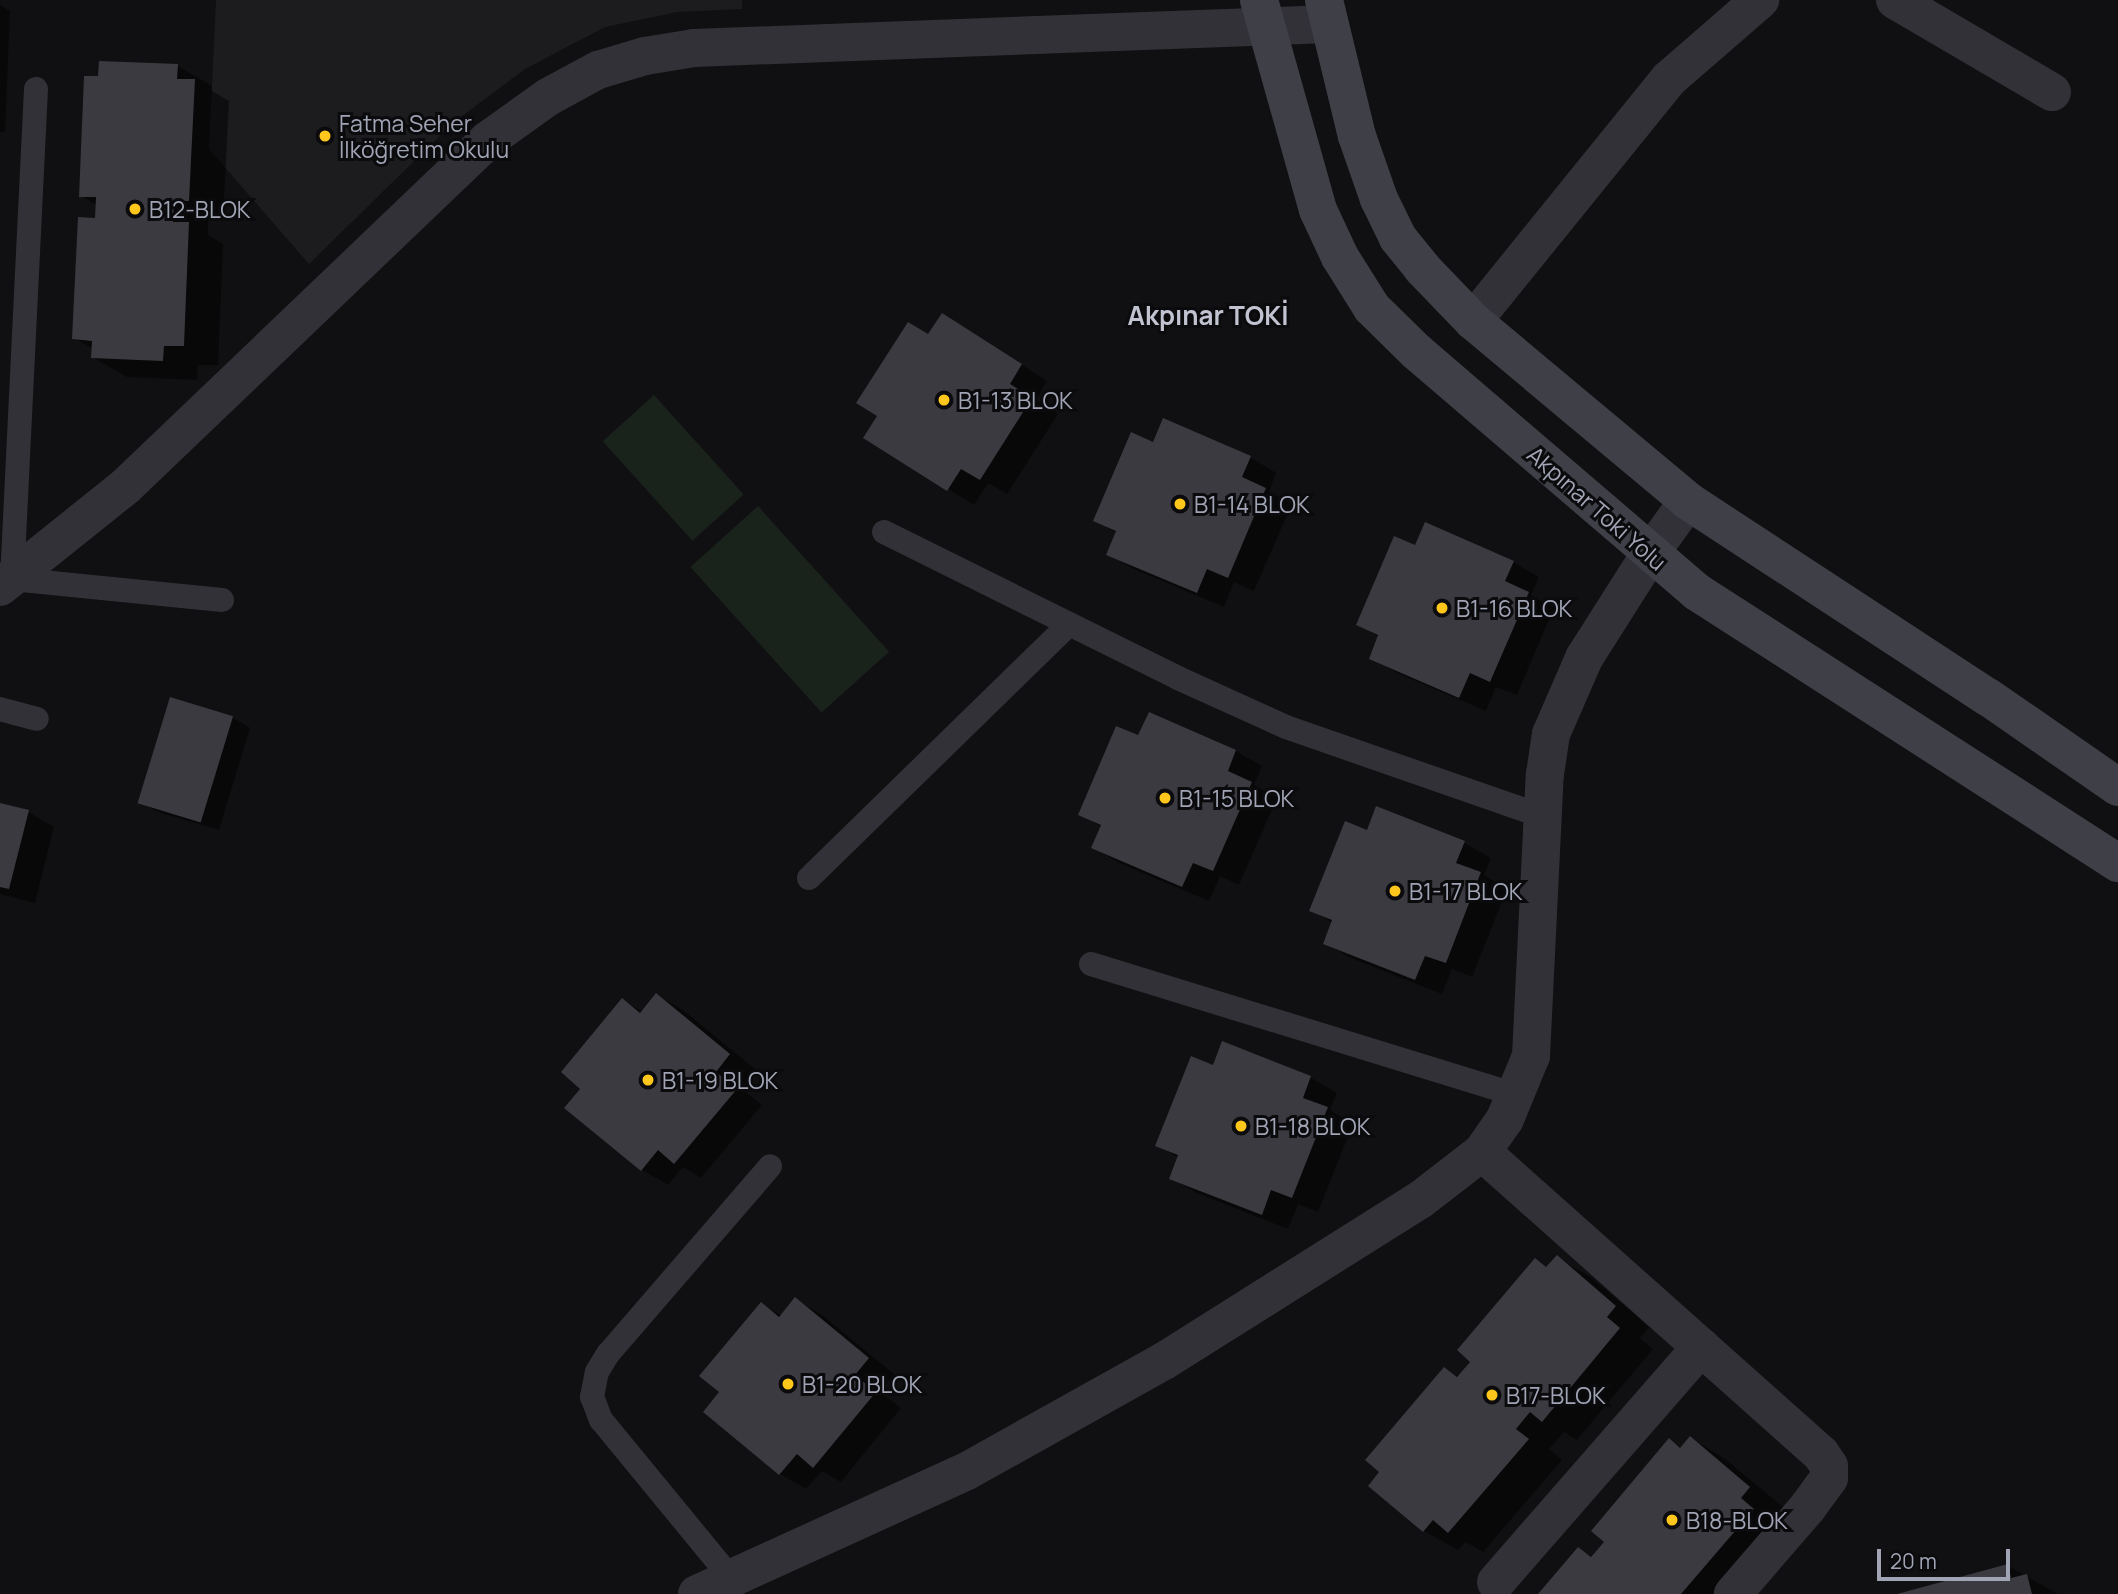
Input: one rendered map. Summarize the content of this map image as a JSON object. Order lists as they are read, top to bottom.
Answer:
{
  "streets": {
    "main road": ["Akpınar Toki Yolu"]
  },
  "districts": ["Akpınar TOKİ"],
  "places": [
    "Fatma Seher İlköğretim Okulu",
    "B12-BLOK",
    "B1-13 BLOK",
    "B1-14 BLOK",
    "B1-16 BLOK",
    "B1-15 BLOK",
    "B1-17 BLOK",
    "B1-19 BLOK",
    "B1-18 BLOK",
    "B1-20 BLOK",
    "B17-BLOK",
    "B18-BLOK"
  ],
  "scale_bar": "20 m"
}
